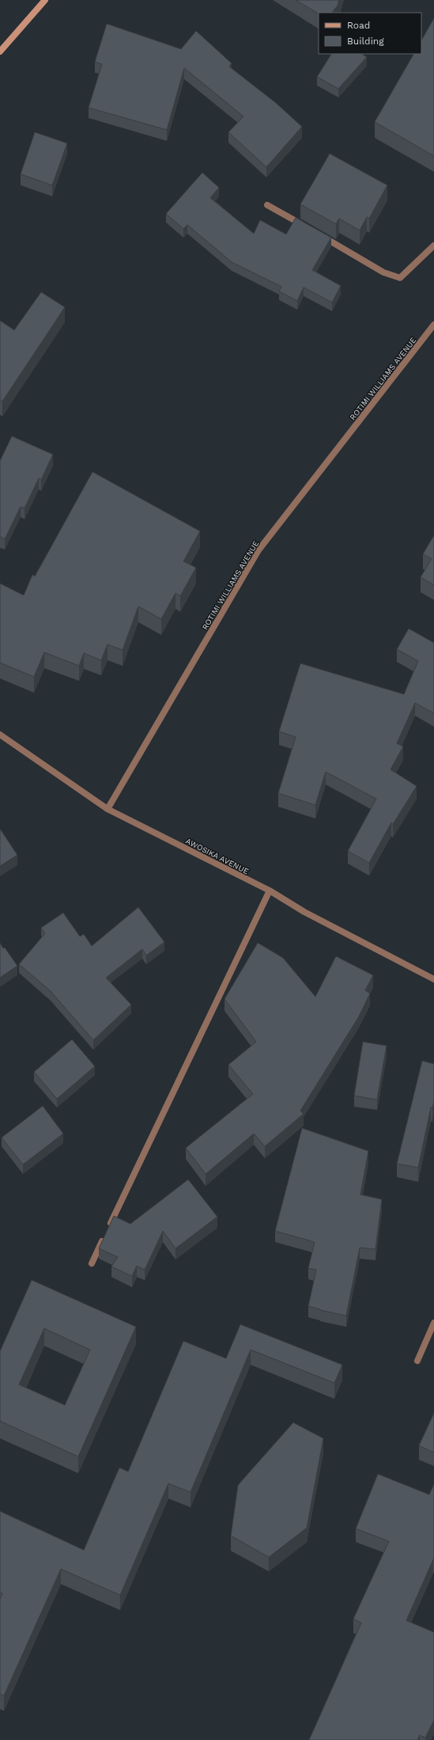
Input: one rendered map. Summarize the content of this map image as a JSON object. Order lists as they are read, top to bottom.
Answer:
{
  "streets": {
    "street": ["ROTIMI WILLIAMS AVENUE", "AWOSIKA AVENUE"]
  },
  "crossings": [
    ["ROTIMI WILLIAMS AVENUE", "AWOSIKA AVENUE"]
  ],
  "legend": ["Road", "Building"]
}
